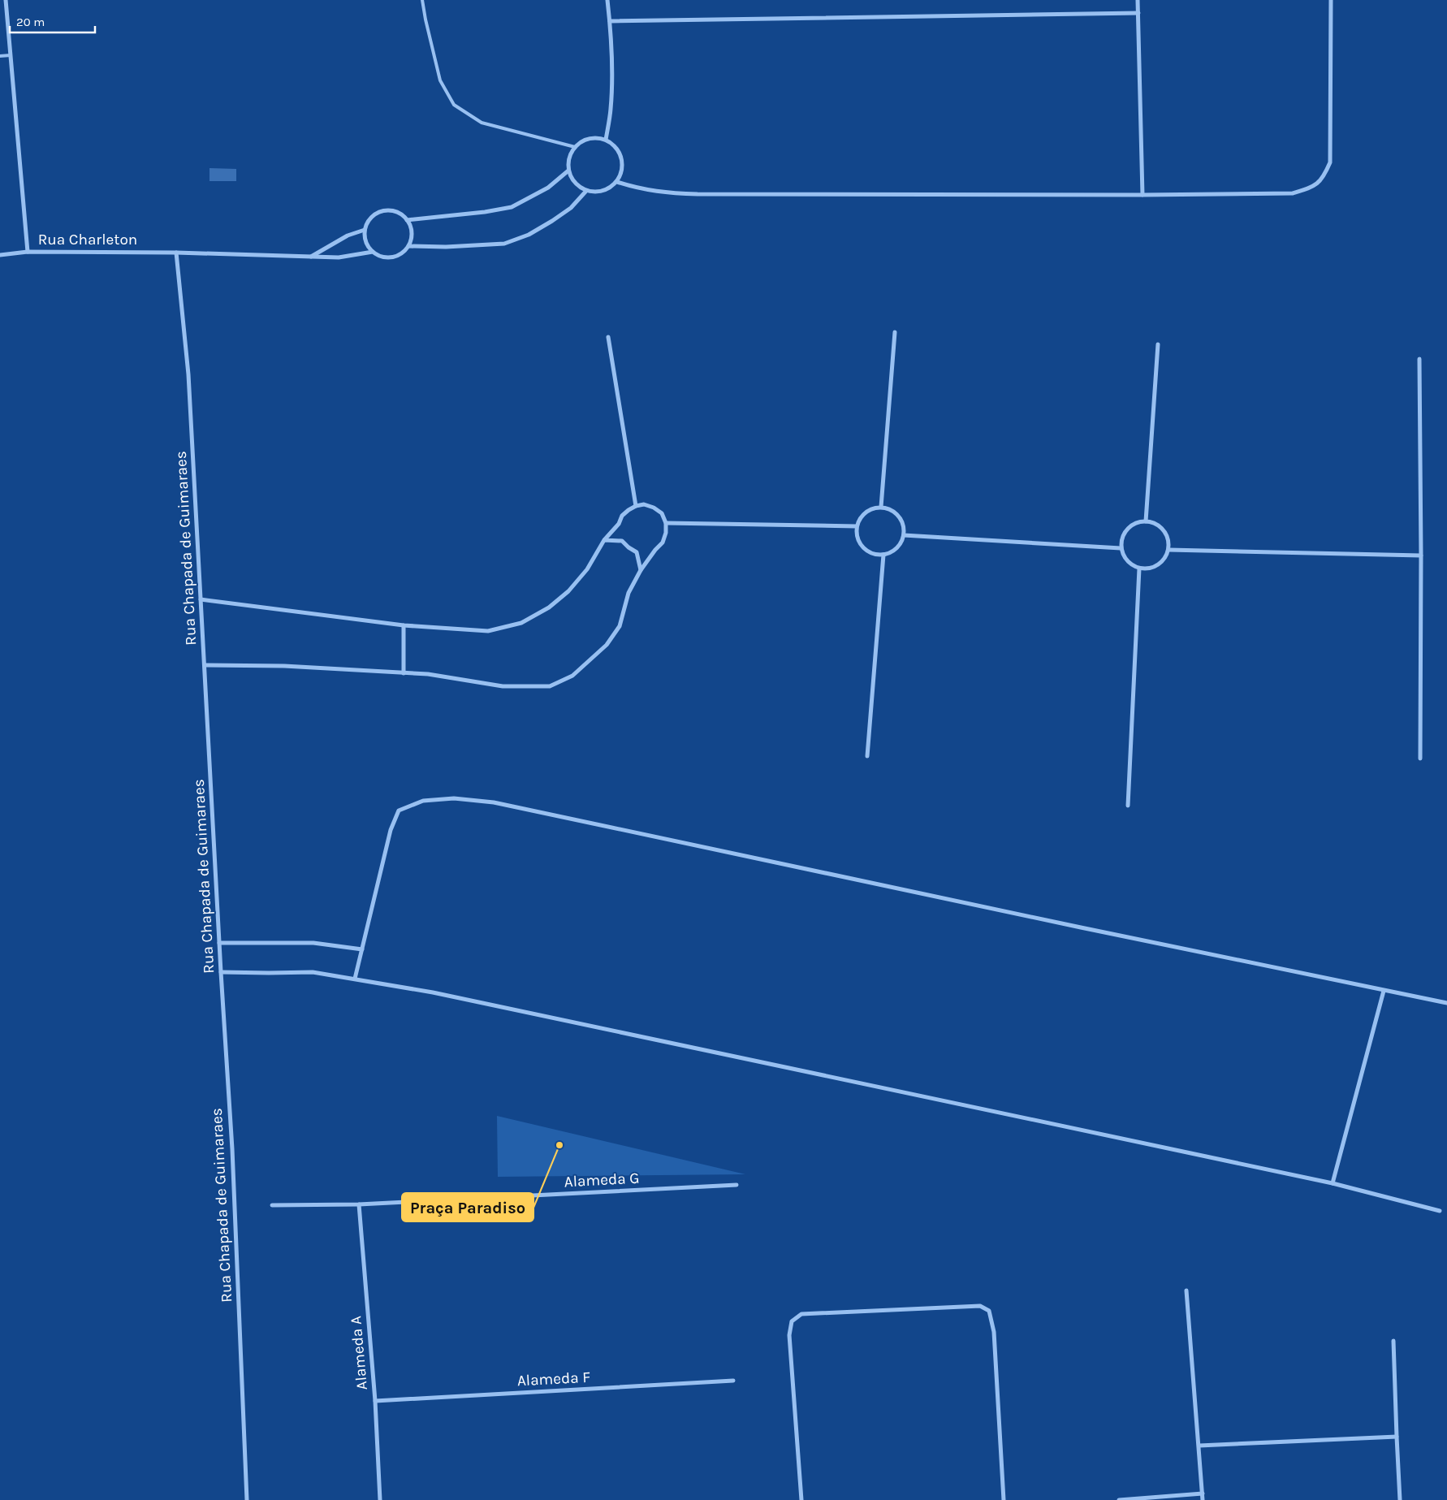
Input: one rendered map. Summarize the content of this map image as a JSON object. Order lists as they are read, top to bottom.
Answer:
{
  "streets": {
    "street": [
      "Rua Charleton",
      "Rua Chapada de Guimaraes",
      "Alameda G",
      "Alameda A",
      "Alameda F"
    ]
  },
  "crossings": [
    ["Rua Charleton", "Rua Chapada de Guimaraes"],
    ["Alameda G", "Alameda A"],
    ["Alameda A", "Alameda F"]
  ],
  "places": ["Praça Paradiso"],
  "scale_bar": "20 m"
}
